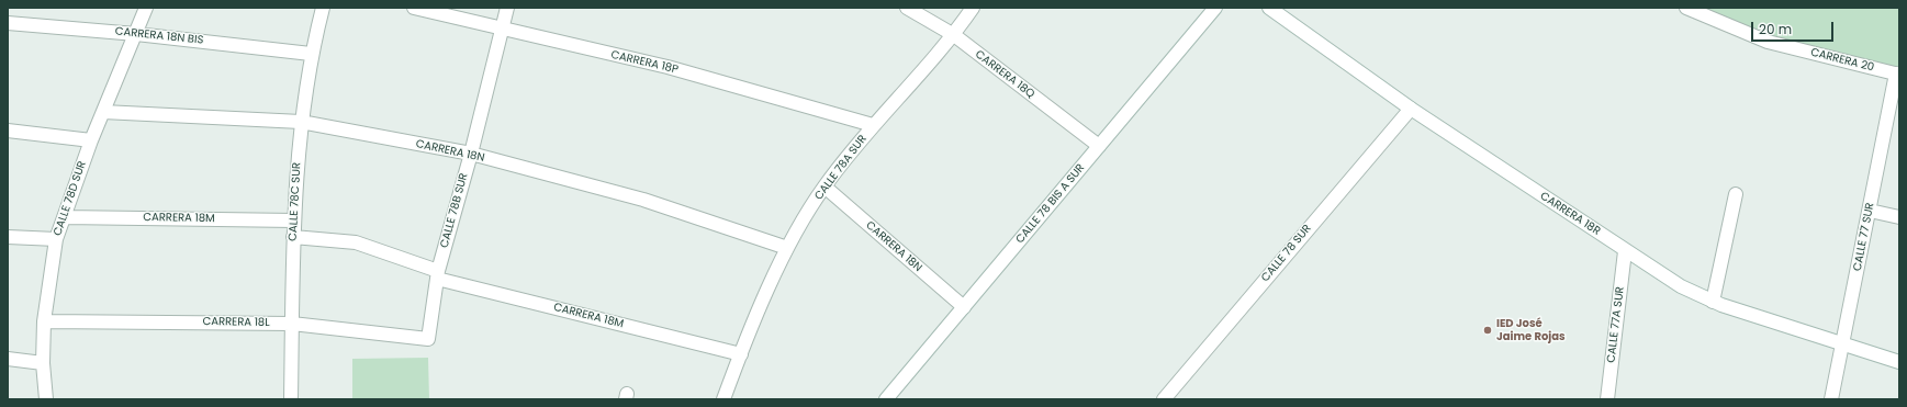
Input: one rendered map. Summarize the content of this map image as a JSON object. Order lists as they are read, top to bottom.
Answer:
{
  "streets": {
    "street": [
      "CARRERA 18N BIS",
      "CARRERA 20",
      "CARRERA 18P",
      "CARRERA 18Q",
      "CARRERA 18N",
      "CALLE 78A SUR",
      "CALLE 78D SUR",
      "CALLE 78C SUR",
      "CALLE 78 BIS A SUR",
      "CALLE 78B SUR",
      "CARRERA 18R",
      "CARRERA 18M",
      "CALLE 77 SUR",
      "CALLE 78 SUR",
      "CARRERA 18L",
      "CALLE 77A SUR"
    ]
  },
  "crossings": [
    ["CARRERA 18N BIS", "CALLE 78D SUR"],
    ["CARRERA 18N BIS", "CALLE 78C SUR"],
    ["CARRERA 20", "CALLE 77 SUR"],
    ["CARRERA 18P", "CALLE 78A SUR"],
    ["CARRERA 18P", "CALLE 78B SUR"],
    ["CARRERA 18Q", "CALLE 78A SUR"],
    ["CARRERA 18Q", "CALLE 78 BIS A SUR"],
    ["CARRERA 18N", "CALLE 78A SUR"],
    ["CARRERA 18N", "CALLE 78D SUR"],
    ["CARRERA 18N", "CALLE 78C SUR"],
    ["CARRERA 18N", "CALLE 78 BIS A SUR"],
    ["CARRERA 18N", "CALLE 78B SUR"],
    ["CALLE 78A SUR", "CARRERA 18M"],
    ["CALLE 78D SUR", "CARRERA 18M"],
    ["CALLE 78D SUR", "CARRERA 18L"],
    ["CALLE 78C SUR", "CARRERA 18M"],
    ["CALLE 78C SUR", "CARRERA 18L"],
    ["CALLE 78B SUR", "CARRERA 18M"],
    ["CALLE 78B SUR", "CARRERA 18L"],
    ["CARRERA 18R", "CALLE 77 SUR"],
    ["CARRERA 18R", "CALLE 78 SUR"],
    ["CARRERA 18R", "CALLE 77A SUR"]
  ],
  "places": ["IED José Jaime Rojas"],
  "scale_bar": "20 m"
}
